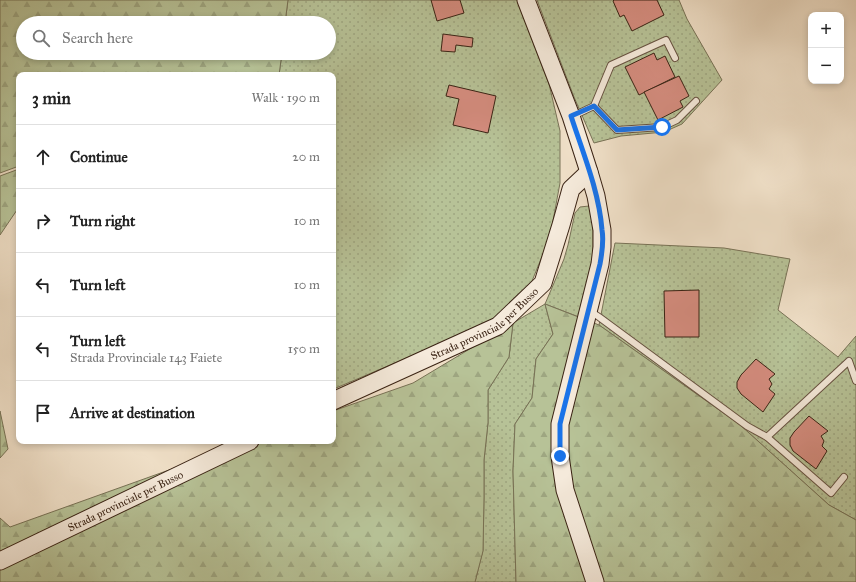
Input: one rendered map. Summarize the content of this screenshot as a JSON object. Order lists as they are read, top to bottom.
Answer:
{
  "streets": {
    "street": ["Strada provinciale per Busso"]
  },
  "page": {
    "map_buttons": ["+", "−"],
    "search": "Search here",
    "heading": ["3 min", "Walk · 190 m"],
    "list": [
      ["Continue", "20 m"],
      ["Turn right", "10 m"],
      ["Turn left", "10 m"],
      ["Turn left", "Strada Provinciale 143 Faiete", "150 m"],
      "Arrive at destination"
    ]
  }
}
